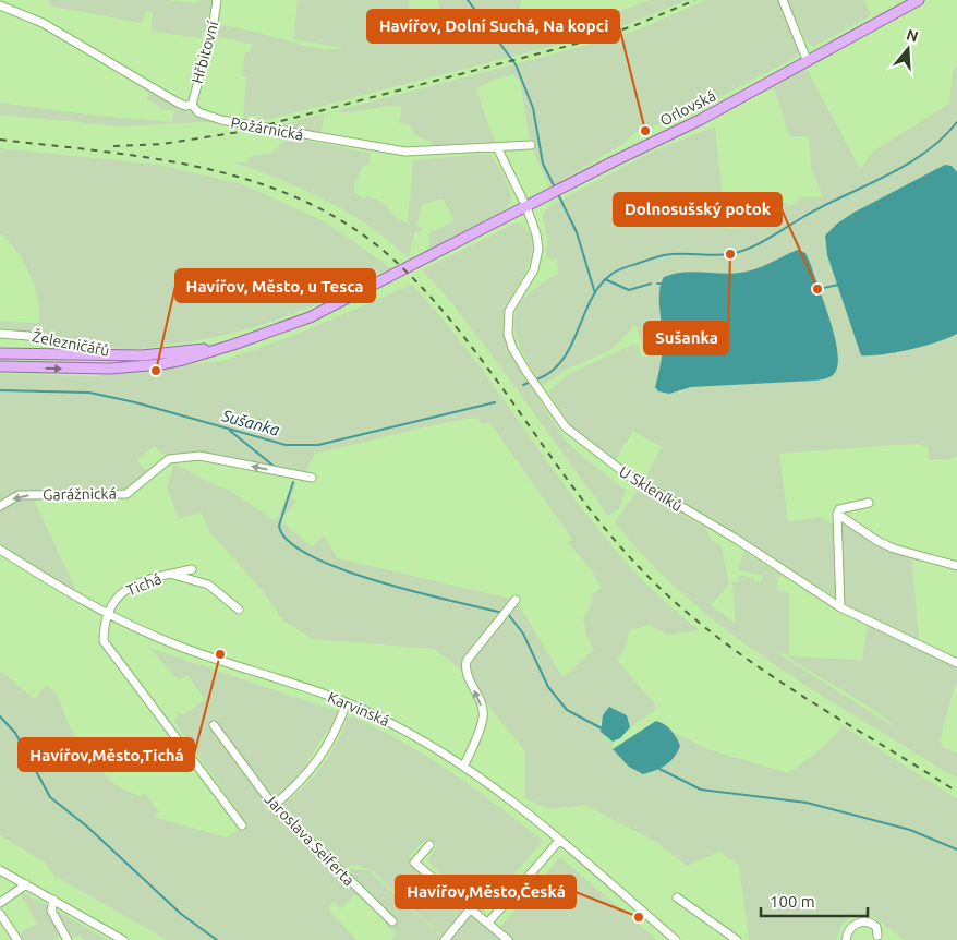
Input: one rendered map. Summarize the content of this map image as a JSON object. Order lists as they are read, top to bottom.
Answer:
{
  "streets": {
    "main road": ["Orlovská"],
    "street": [
      "Hřbitovní",
      "Požárnická",
      "Železničářů",
      "U Skleníků",
      "Garážnická",
      "Tichá",
      "Karvinská",
      "Jaroslava Seiferta"
    ]
  },
  "crossings": [
    ["Hřbitovní", "Požárnická"],
    ["Orlovská", "U Skleníků"],
    ["Tichá", "Karvinská"]
  ],
  "one_way": ["Garážnická"],
  "water": ["Sušanka"],
  "places": [
    "Havířov, Dolní Suchá, Na kopci",
    "Sušanka",
    "Dolnosušský potok",
    "Havířov, Město, u Tesca",
    "Havířov,Město,Tichá",
    "Havířov,Město,Česká"
  ],
  "scale_bar": "100 m",
  "north": "top"
}
